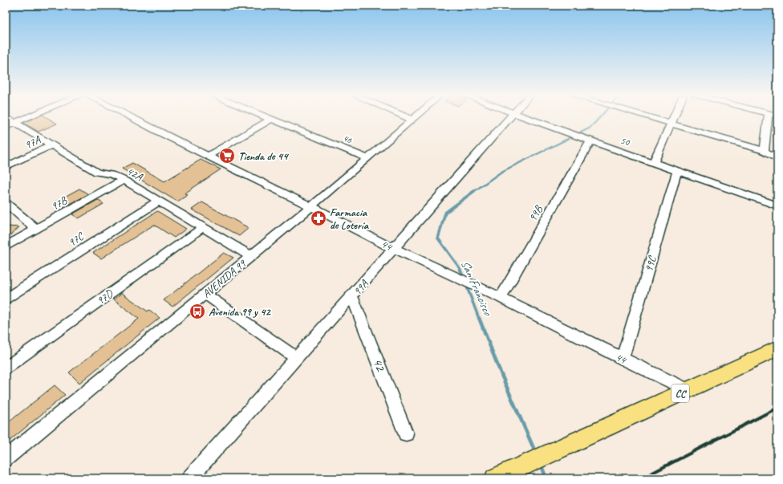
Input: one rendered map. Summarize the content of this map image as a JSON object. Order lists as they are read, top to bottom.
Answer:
{
  "streets": {
    "main road": ["CC"],
    "street": [
      "46",
      "50",
      "97A",
      "42A",
      "97B",
      "99B",
      "97C",
      "44",
      "99C",
      "AVENIDA 99",
      "99A",
      "97D",
      "42"
    ]
  },
  "crossings": [
    ["46", "AVENIDA 99"],
    ["50", "99B"],
    ["50", "99C"],
    ["97A", "42A"],
    ["42A", "97B"],
    ["42A", "97C"],
    ["42A", "AVENIDA 99"],
    ["42A", "97D"],
    ["99B", "44"],
    ["44", "99C"],
    ["44", "AVENIDA 99"],
    ["44", "99A"],
    ["44", "CC"],
    ["99A", "42"]
  ],
  "water": ["San Francisco"],
  "places": {
    "supermarket": ["Tienda de 44"],
    "pharmacy": ["Farmacia de Lotería"],
    "bus stop": ["Avenida 99 y 42"]
  }
}
